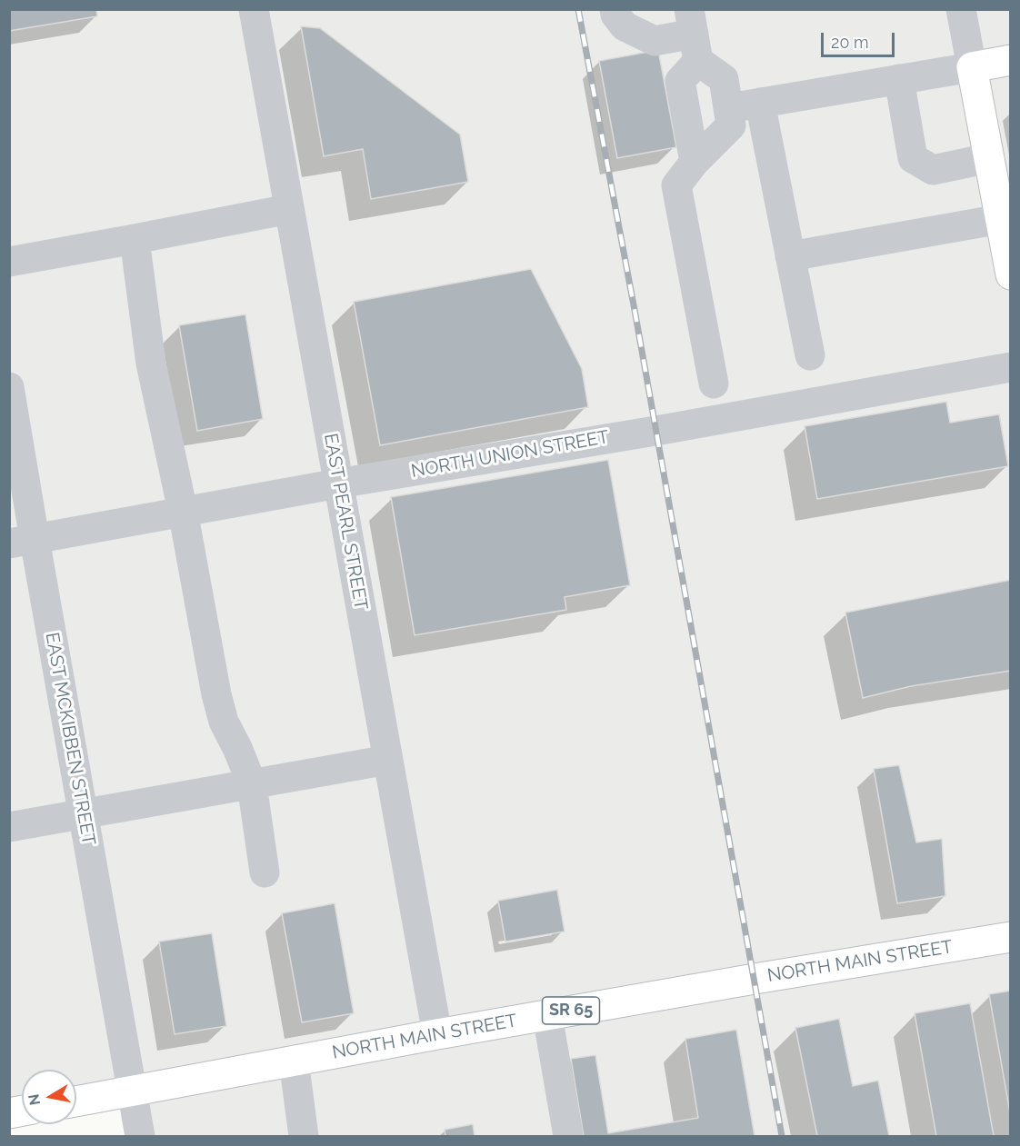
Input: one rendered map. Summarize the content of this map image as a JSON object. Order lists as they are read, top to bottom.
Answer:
{
  "streets": {
    "main road": ["NORTH MAIN STREET", "SR 65"],
    "street": ["NORTH UNION STREET", "EAST PEARL STREET", "EAST MCKIBBEN STREET"]
  },
  "crossings": [
    ["NORTH UNION STREET", "EAST PEARL STREET"],
    ["NORTH UNION STREET", "EAST MCKIBBEN STREET"],
    ["EAST PEARL STREET", "NORTH MAIN STREET"],
    ["EAST MCKIBBEN STREET", "NORTH MAIN STREET"]
  ],
  "scale_bar": "20 m",
  "north": "left"
}
